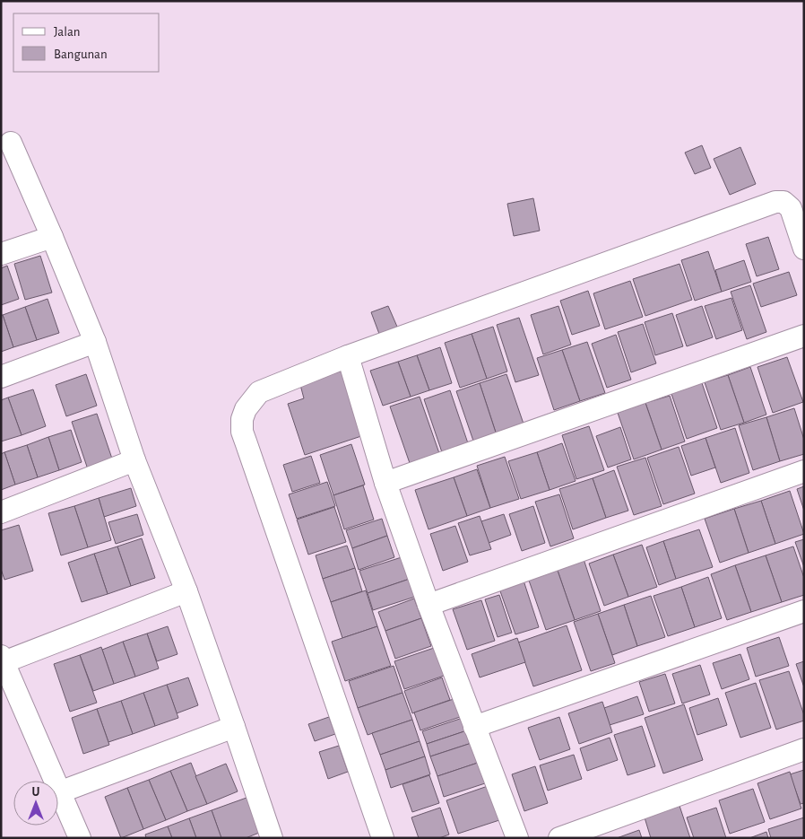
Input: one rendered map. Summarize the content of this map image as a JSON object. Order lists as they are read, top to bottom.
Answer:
{
  "legend": ["Jalan", "Bangunan"],
  "north": "top"
}
